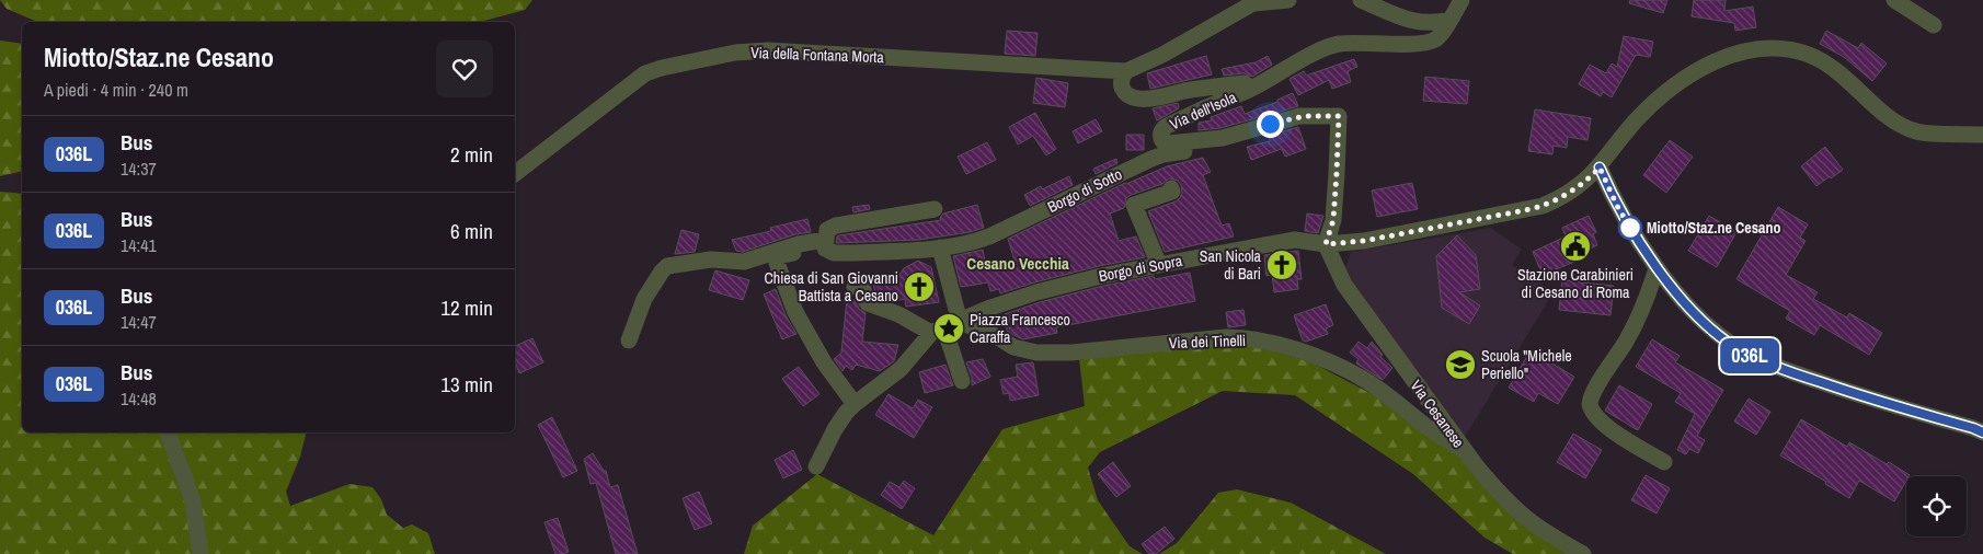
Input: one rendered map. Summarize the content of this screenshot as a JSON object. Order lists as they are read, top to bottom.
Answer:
{
  "streets": {
    "street": [
      "Via della Fontana Morta",
      "Via dell'Isola",
      "Borgo di Sotto",
      "Borgo di Sopra",
      "Via dei Tinelli",
      "Via Cesanese"
    ]
  },
  "crossings": [
    ["Via della Fontana Morta", "Via dell'Isola"],
    ["Via dell'Isola", "Borgo di Sotto"],
    ["Borgo di Sotto", "Borgo di Sopra"],
    ["Borgo di Sotto", "Via Cesanese"],
    ["Borgo di Sopra", "Via dei Tinelli"],
    ["Borgo di Sopra", "Via Cesanese"],
    ["Via dei Tinelli", "Via Cesanese"]
  ],
  "districts": ["Cesano Vecchia"],
  "places": {
    "other": ["Miotto/Staz.ne Cesano"],
    "public building": ["Stazione Carabinieri di Cesano di Roma"],
    "church": ["San Nicola di Bari", "Chiesa di San Giovanni Battista a Cesano"],
    "place": ["Piazza Francesco Caraffa"],
    "school or university": ["Scuola \"Michele Periello\""]
  },
  "lines": ["bus line 036L"],
  "page": {
    "on_map": "036L",
    "heading": ["Miotto/Staz.ne Cesano", "A piedi · 4 min · 240 m"],
    "list": [
      {
        "mark": "036L",
        "name": "Bus",
        "note": "14:37",
        "value": "2 min"
      },
      {
        "mark": "036L",
        "name": "Bus",
        "note": "14:41",
        "value": "6 min"
      },
      {
        "mark": "036L",
        "name": "Bus",
        "note": "14:47",
        "value": "12 min"
      },
      {
        "mark": "036L",
        "name": "Bus",
        "note": "14:48",
        "value": "13 min"
      }
    ]
  }
}
